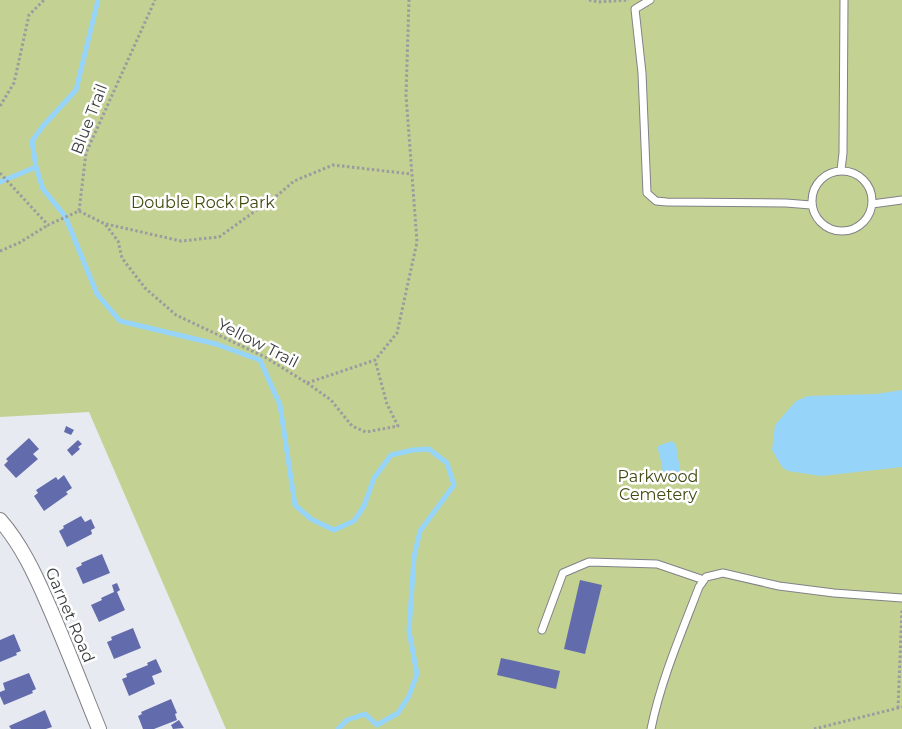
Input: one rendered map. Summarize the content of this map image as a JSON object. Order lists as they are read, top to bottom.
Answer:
{
  "streets": {
    "street": ["Garnet Road"],
    "path": ["Blue Trail", "Yellow Trail"]
  },
  "crossings": [
    ["Blue Trail", "Yellow Trail"]
  ],
  "parks": ["Double Rock Park", "Parkwood Cemetery"]
}
